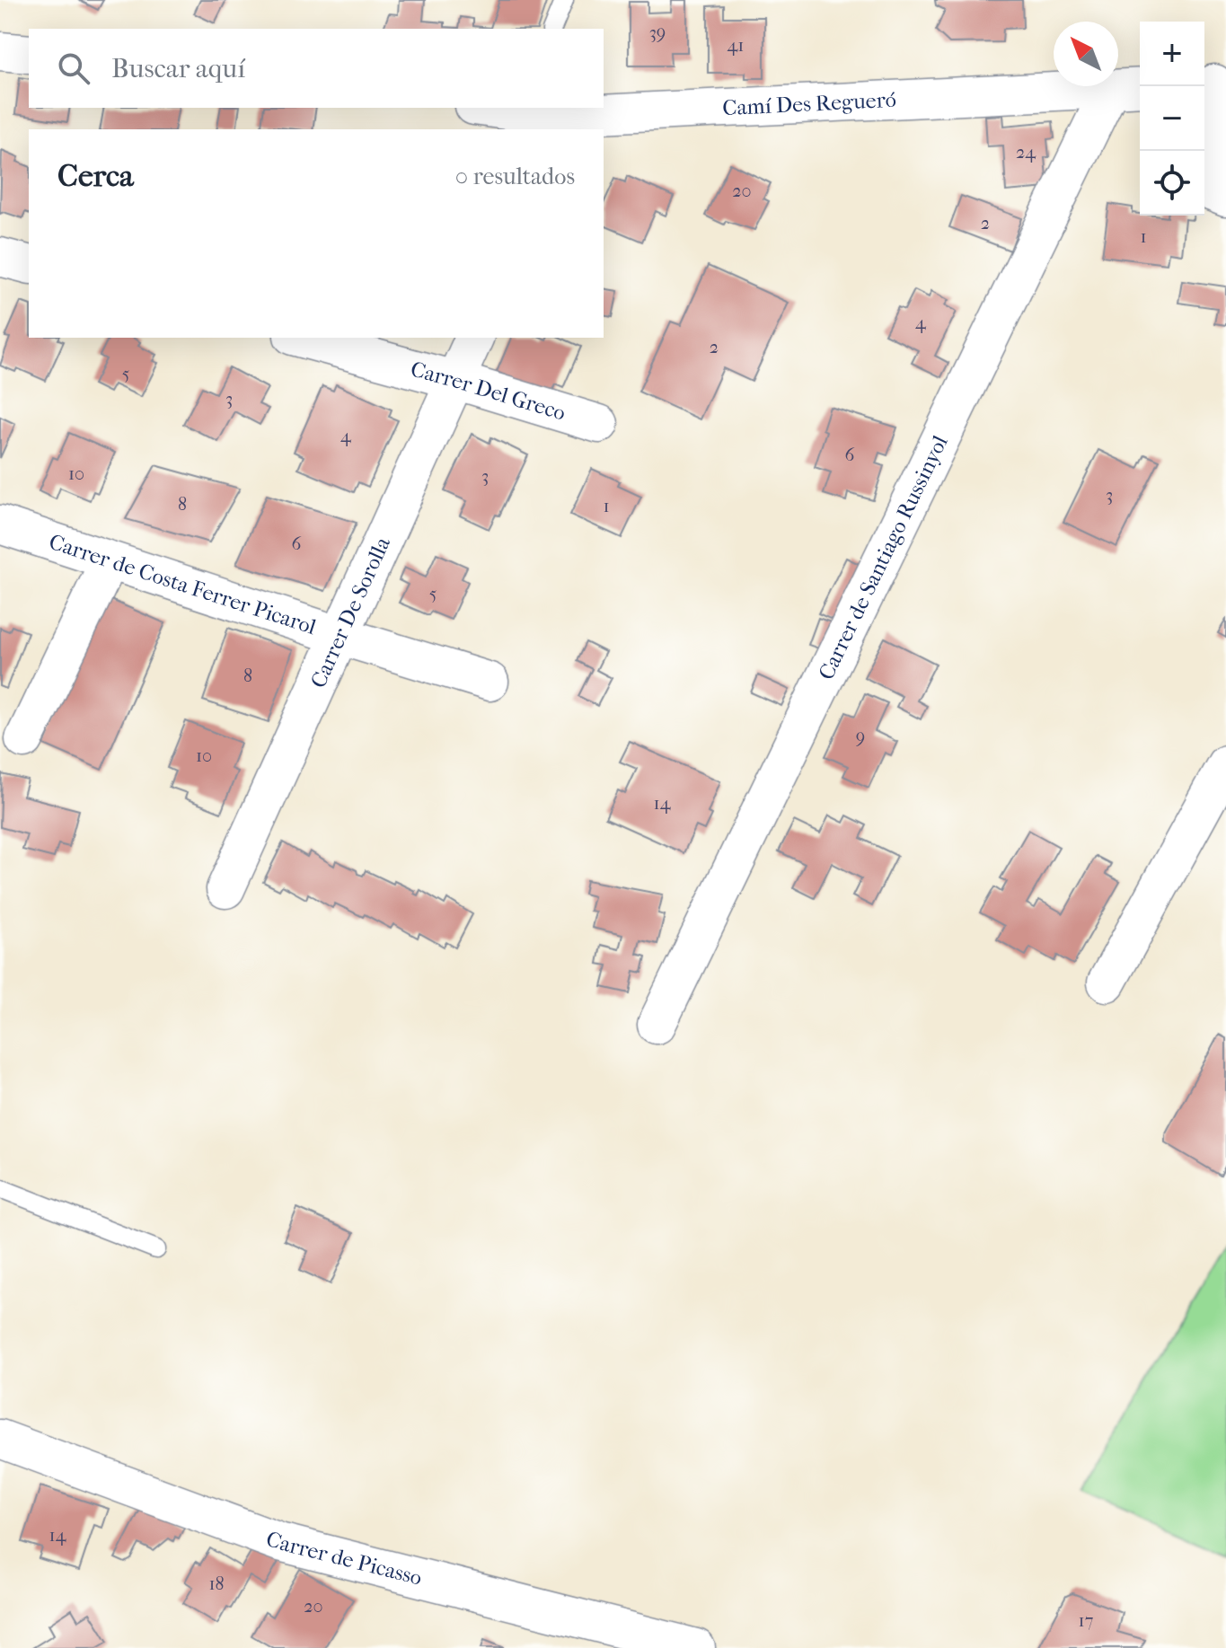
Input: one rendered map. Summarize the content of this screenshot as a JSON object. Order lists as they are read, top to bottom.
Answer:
{
  "streets": {
    "street": [
      "Camí Des Regueró",
      "Carrer Del Greco",
      "Carrer de Santiago Russinyol",
      "Carrer de Costa Ferrer Picarol",
      "Carrer De Sorolla",
      "Carrer de Picasso"
    ]
  },
  "crossings": [
    ["Camí Des Regueró", "Carrer de Santiago Russinyol"],
    ["Carrer Del Greco", "Carrer De Sorolla"],
    ["Carrer de Costa Ferrer Picarol", "Carrer De Sorolla"]
  ],
  "house_numbers": [
    "39",
    "41",
    "24",
    "20",
    "2",
    "1",
    "4",
    "2",
    "5",
    "3",
    "4",
    "6",
    "10",
    "3",
    "3",
    "8",
    "1",
    "6",
    "5",
    "8",
    "9",
    "10",
    "14",
    "14",
    "18",
    "20",
    "17"
  ],
  "north": "top left",
  "page": {
    "map_buttons": ["+", "−"],
    "search": "Buscar aquí",
    "heading": ["Cerca", "0 resultados"]
  }
}
